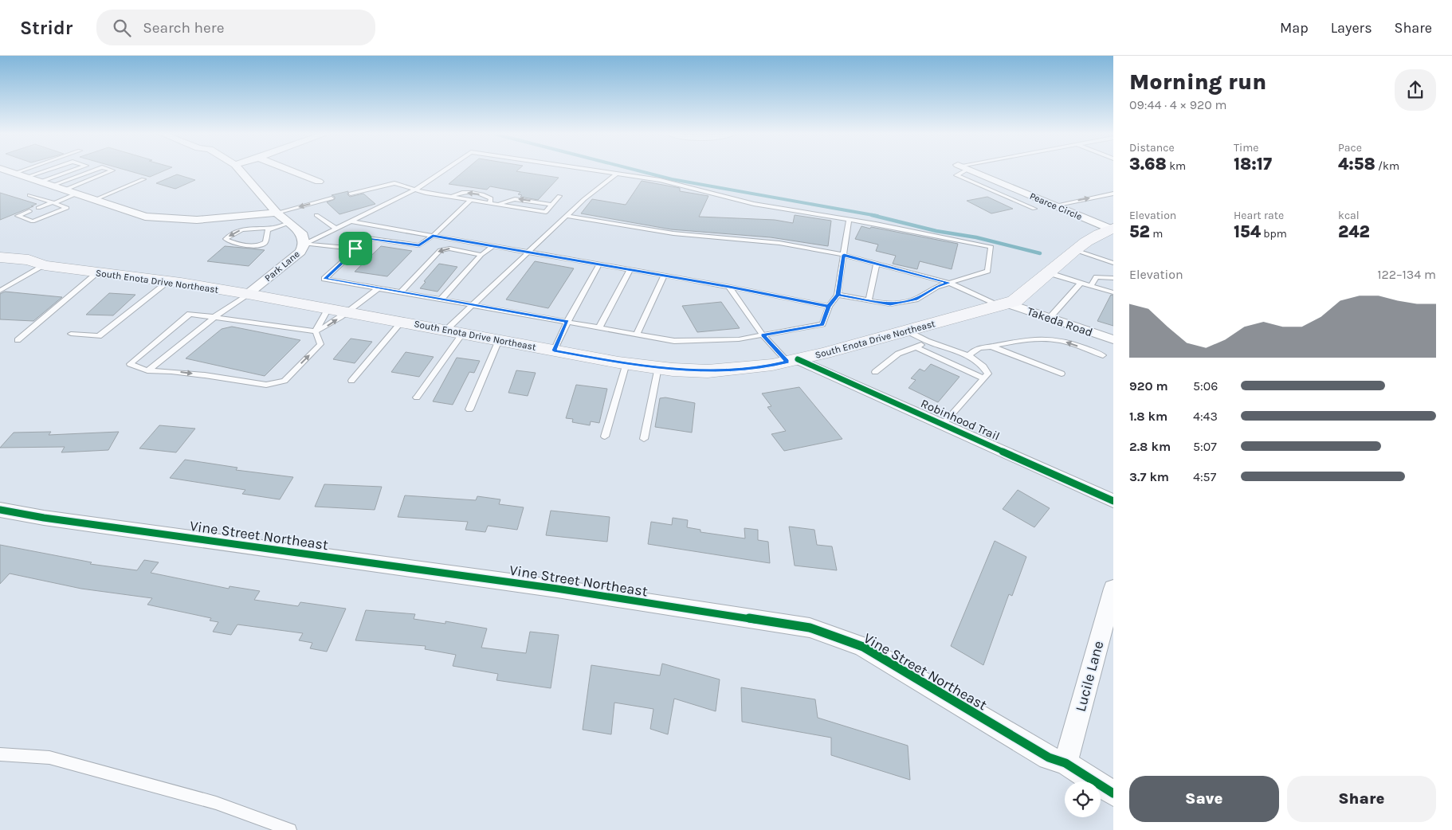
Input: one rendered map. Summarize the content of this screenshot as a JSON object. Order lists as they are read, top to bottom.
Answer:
{
  "streets": {
    "main road": ["South Enota Drive Northeast"],
    "street": [
      "Pearce Circle",
      "Park Lane",
      "Takeda Road",
      "Robinhood Trail",
      "Vine Street Northeast",
      "Lucile Lane"
    ]
  },
  "crossings": [
    ["Pearce Circle", "South Enota Drive Northeast"],
    ["Park Lane", "South Enota Drive Northeast"],
    ["South Enota Drive Northeast", "Takeda Road"],
    ["South Enota Drive Northeast", "Robinhood Trail"],
    ["Vine Street Northeast", "Lucile Lane"]
  ],
  "page": {
    "header": "Stridr",
    "search": "Search here",
    "nav": ["Map", "Layers", "Share"],
    "heading": ["Morning run", "09:44 · 4 × 920 m"],
    "stats": [
      ["Distance", "3.68 km"],
      ["Time", "18:17"],
      ["Pace", "4:58 /km"],
      ["Elevation", "52 m"],
      ["Heart rate", "154 bpm"],
      ["kcal", "242"]
    ],
    "chart": ["Elevation", "122–134 m"],
    "list": [
      {
        "name": "920 m",
        "note": "5:06"
      },
      {
        "name": "1.8 km",
        "note": "4:43"
      },
      {
        "name": "2.8 km",
        "note": "5:07"
      },
      {
        "name": "3.7 km",
        "note": "4:57"
      }
    ],
    "buttons": ["Save", "Share"]
  }
}
